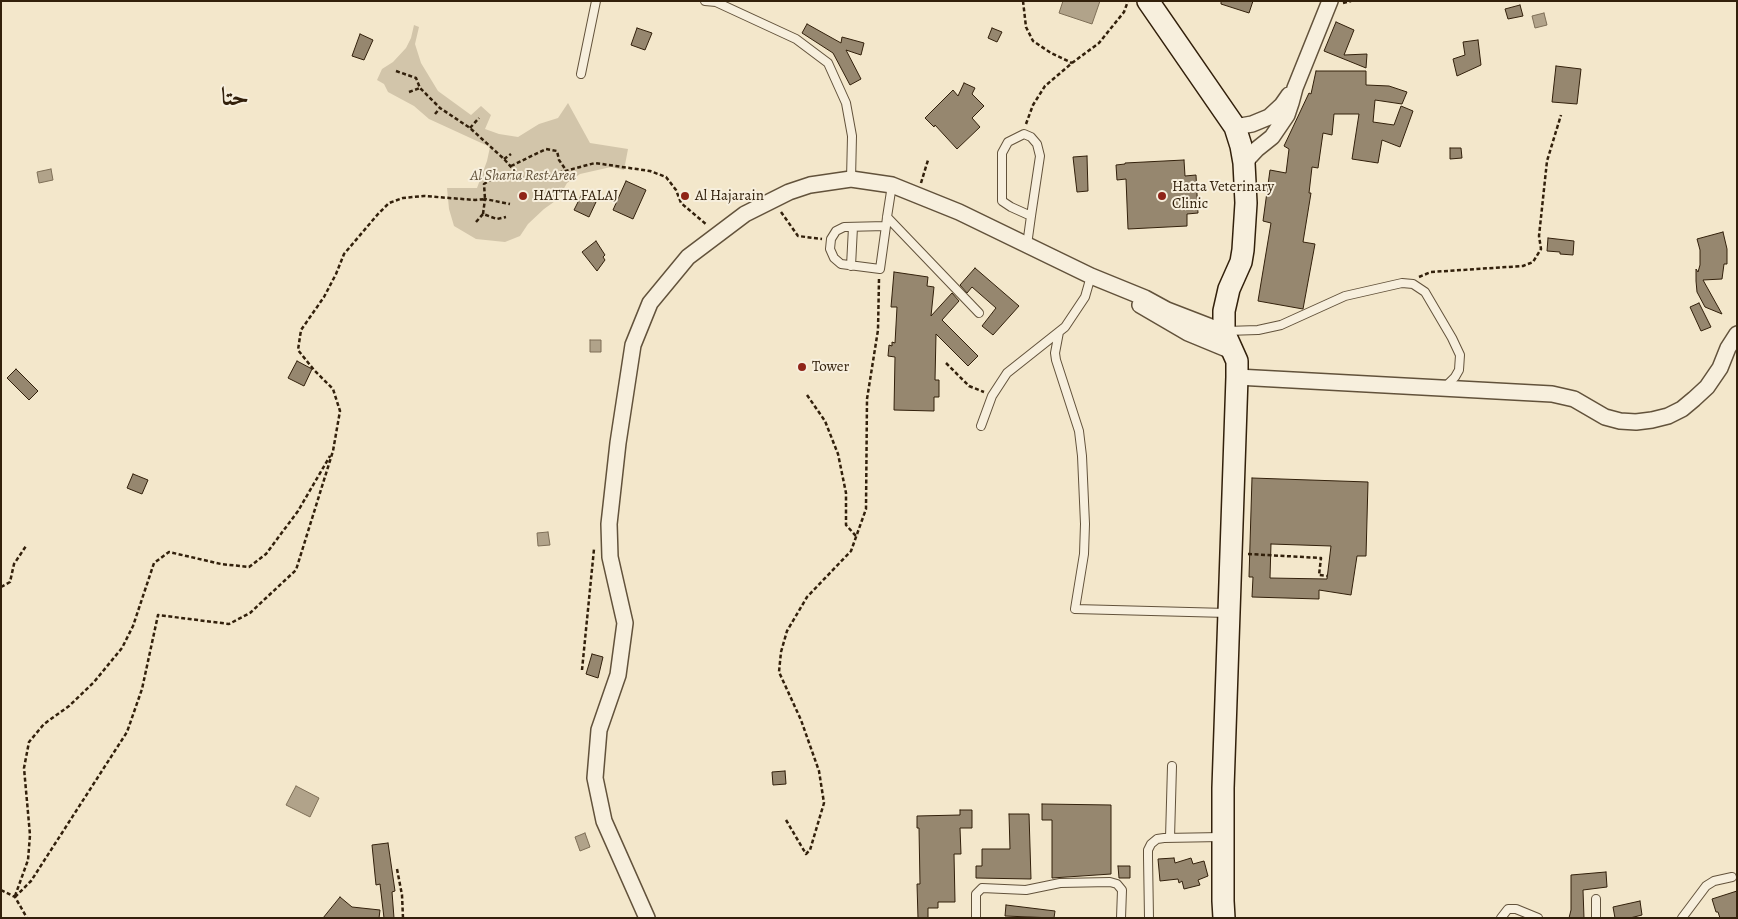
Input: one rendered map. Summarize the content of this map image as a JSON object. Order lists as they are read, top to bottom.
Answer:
{
  "districts": ["حتا"],
  "parks": ["Al Sharia Rest Area"],
  "places": [
    "HATTA FALAJ",
    "Al Hajarain",
    "Hatta Veterinary Clinic",
    "Tower"
  ]
}
